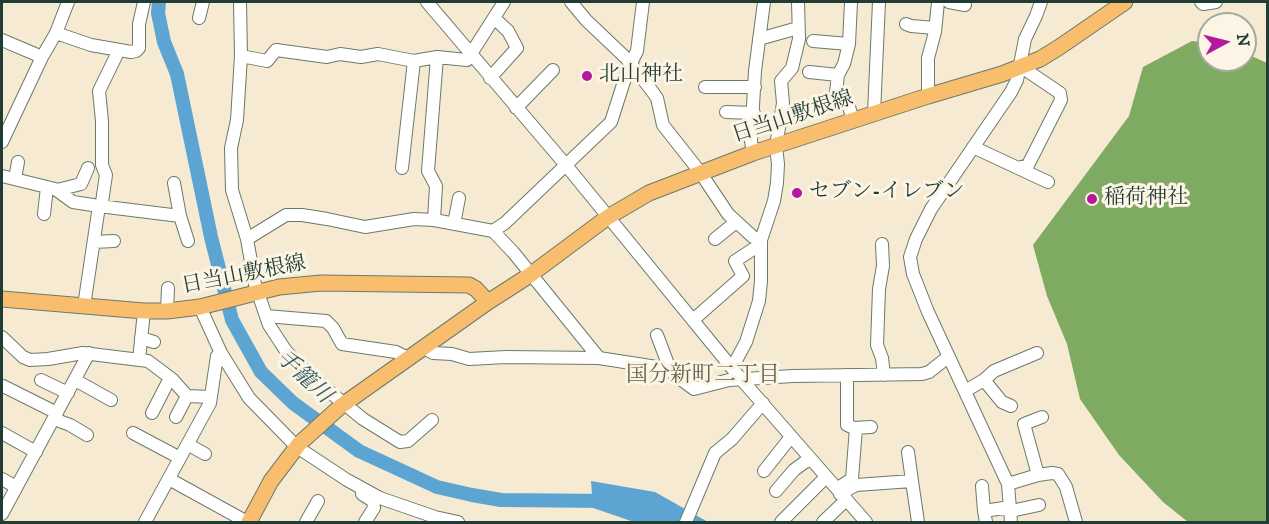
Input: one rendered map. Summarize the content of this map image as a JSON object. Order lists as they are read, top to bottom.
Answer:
{
  "streets": {
    "main road": ["日当山敷根線"]
  },
  "districts": ["国分新町二丁目"],
  "water": ["手籠川"],
  "places": ["北山神社", "セブン-イレブン", "稲荷神社"],
  "north": "right"
}
